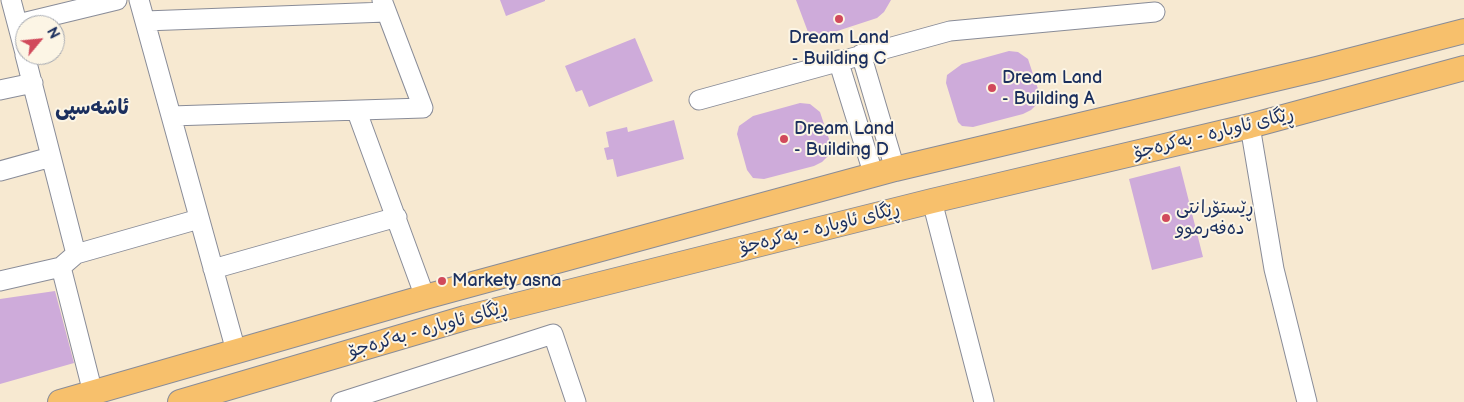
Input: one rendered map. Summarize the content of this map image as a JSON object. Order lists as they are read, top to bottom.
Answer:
{
  "streets": {
    "main road": ["ڕێگای ئاوبارە - بەکرەجۆ"]
  },
  "districts": ["ئاشەسپی"],
  "places": [
    "Dream Land - Building C",
    "Dream Land - Building A",
    "Dream Land - Building D",
    "ڕێستۆرانتی دەفەرموو",
    "Markety asna"
  ],
  "north": "top right"
}
